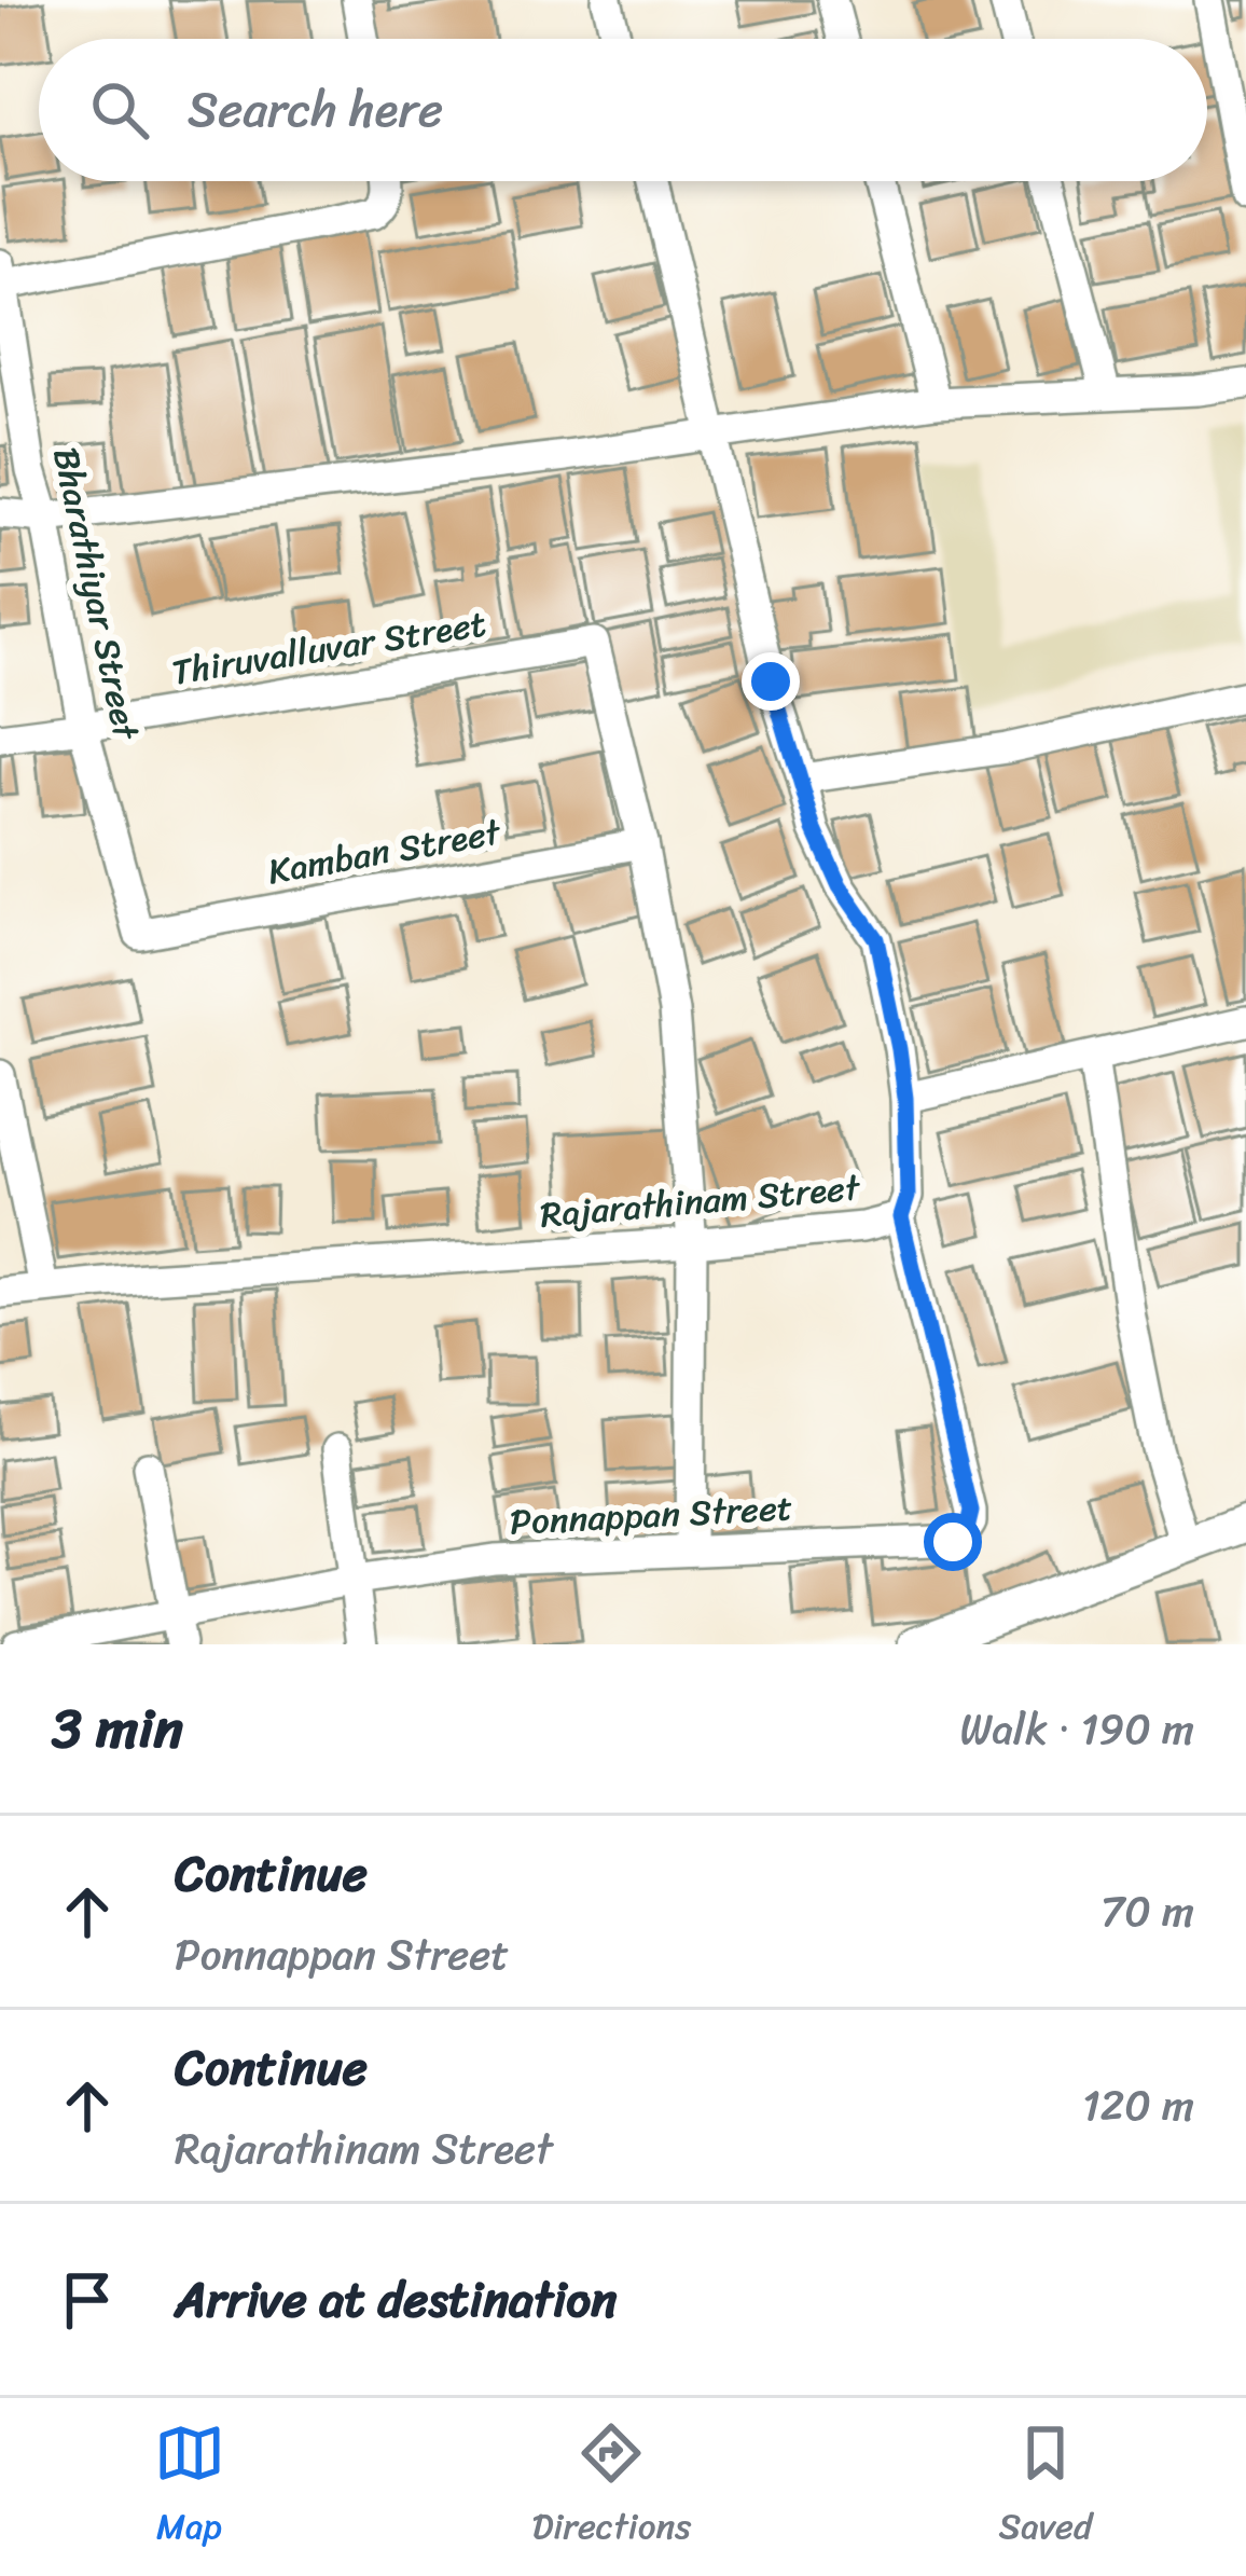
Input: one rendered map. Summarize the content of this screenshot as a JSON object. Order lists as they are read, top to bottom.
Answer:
{
  "streets": {
    "street": [
      "Bharathiyar Street",
      "Thiruvalluvar Street",
      "Kamban Street",
      "Rajarathinam Street",
      "Ponnappan Street"
    ]
  },
  "crossings": [
    ["Bharathiyar Street", "Thiruvalluvar Street"],
    ["Bharathiyar Street", "Kamban Street"],
    ["Thiruvalluvar Street", "Kamban Street"],
    ["Rajarathinam Street", "Ponnappan Street"]
  ],
  "page": {
    "search": "Search here",
    "heading": ["3 min", "Walk · 190 m"],
    "list": [
      ["Continue", "Ponnappan Street", "70 m"],
      ["Continue", "Rajarathinam Street", "120 m"],
      "Arrive at destination"
    ],
    "nav": ["Map", "Directions", "Saved"]
  }
}
